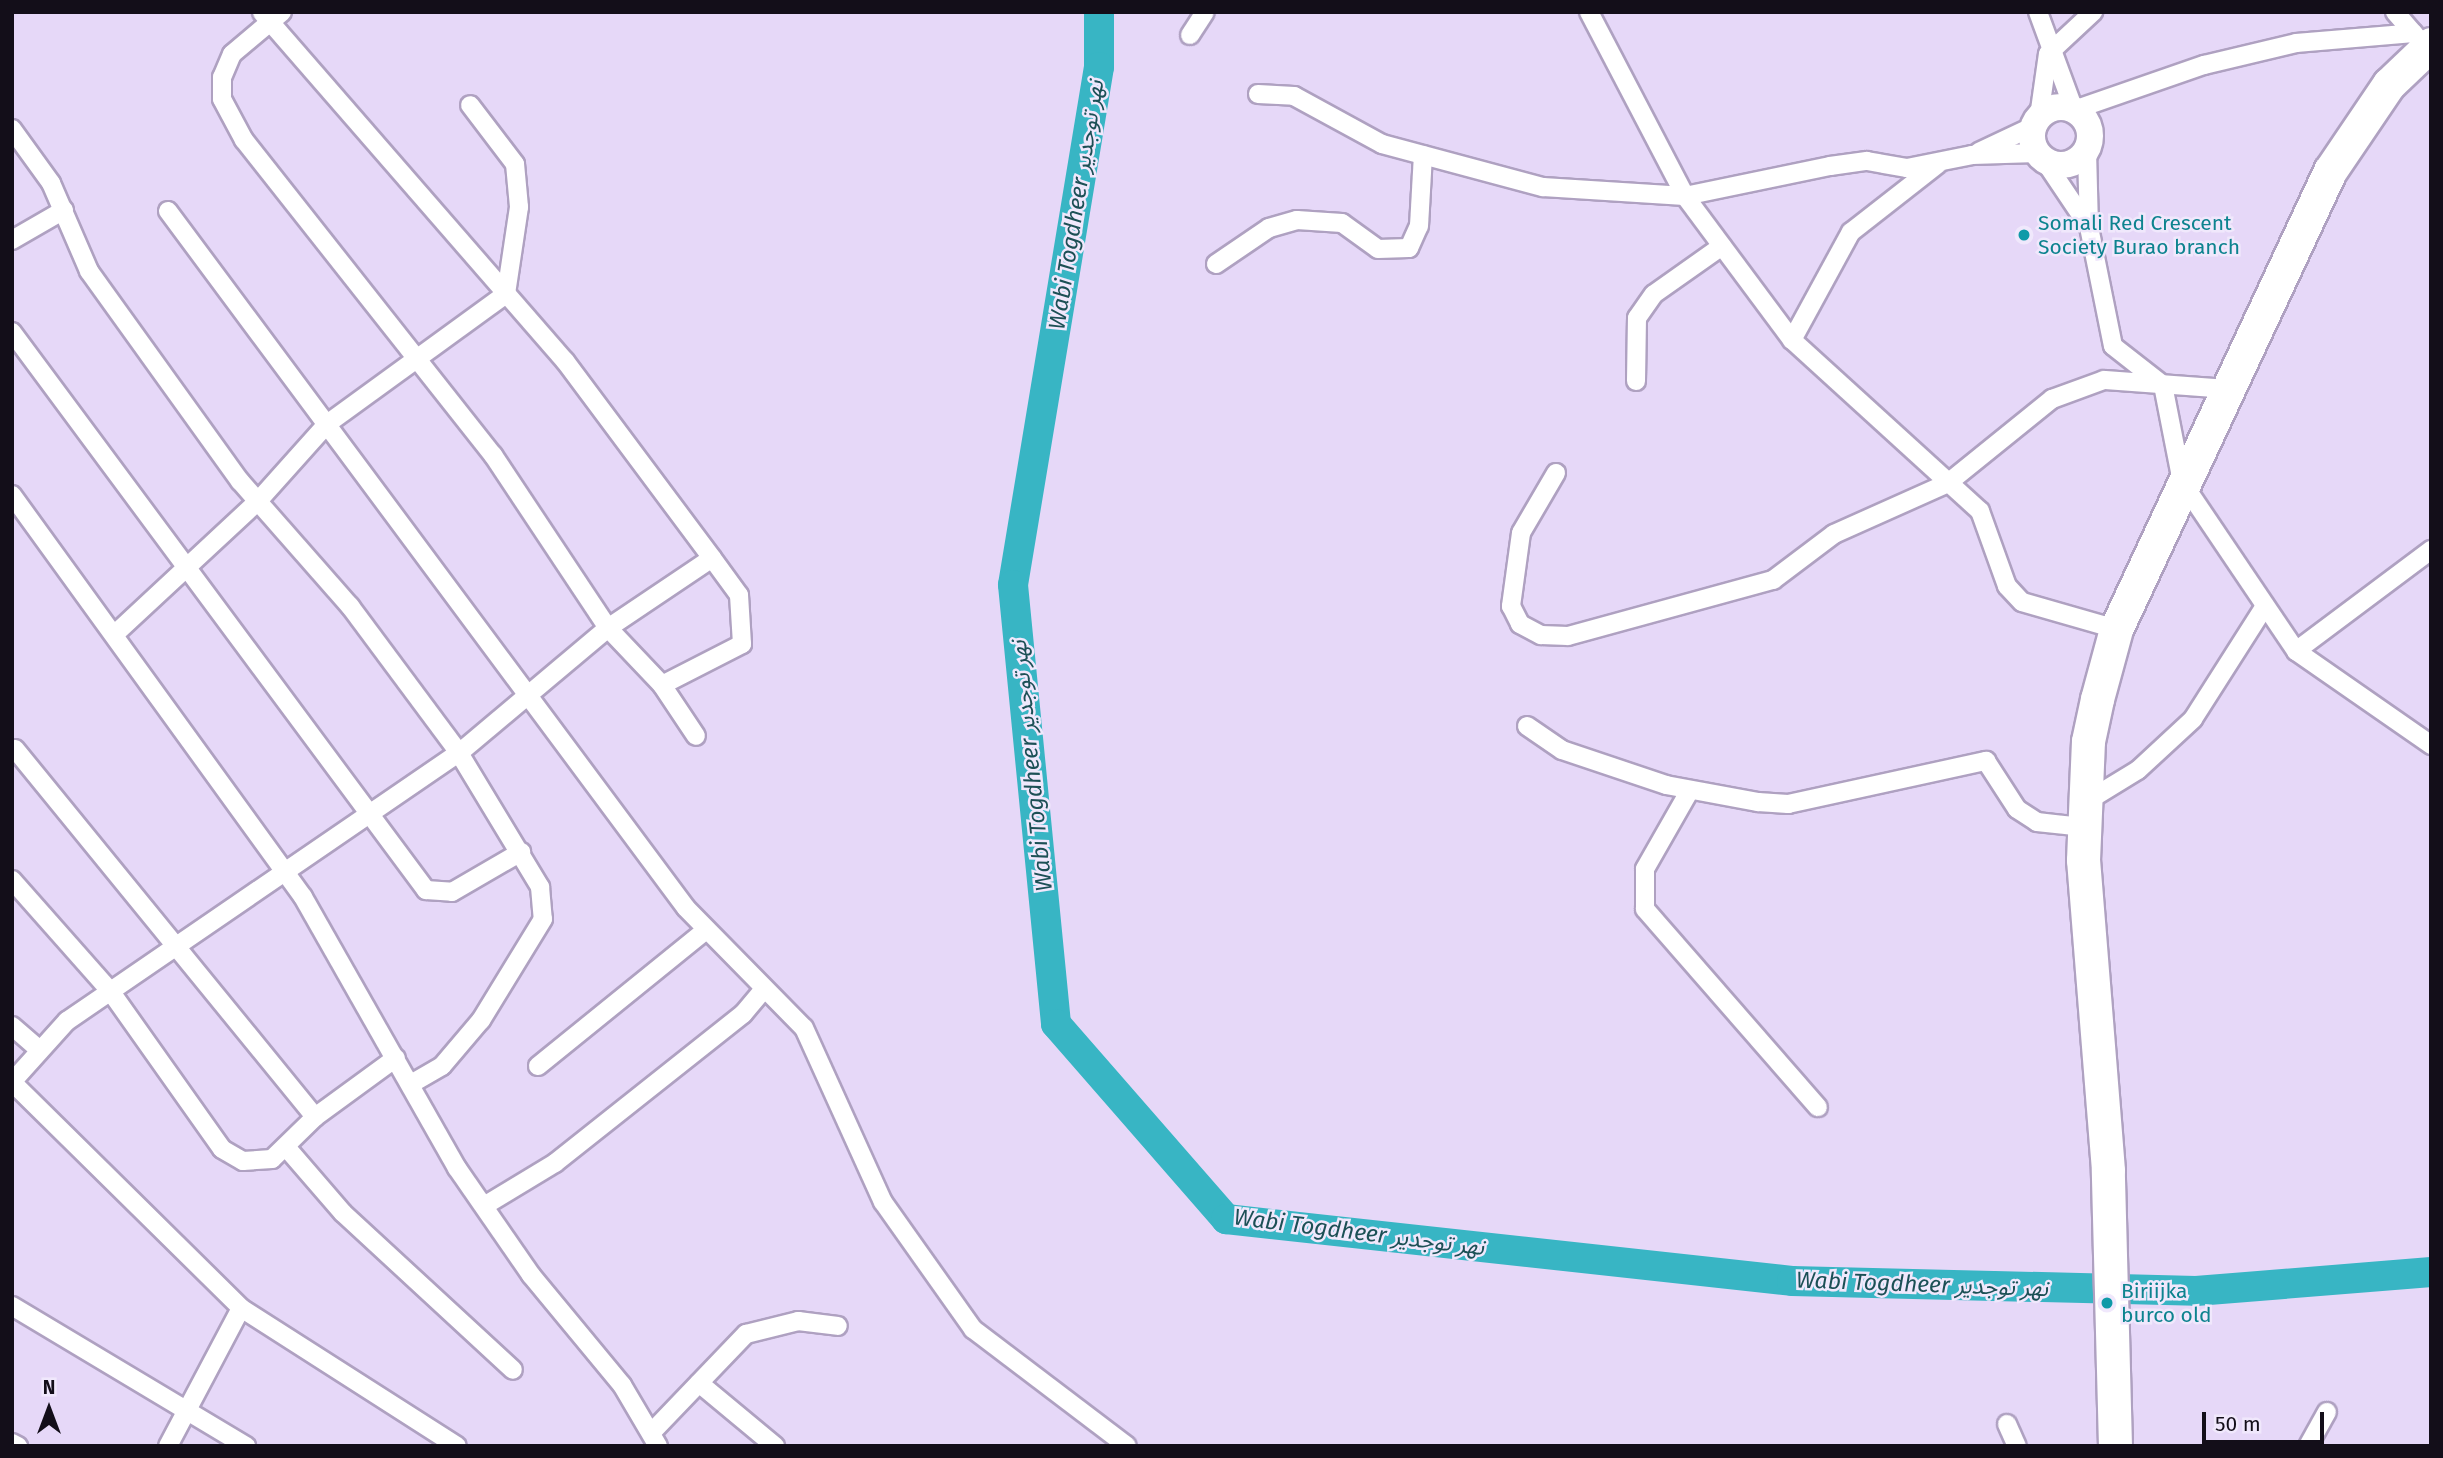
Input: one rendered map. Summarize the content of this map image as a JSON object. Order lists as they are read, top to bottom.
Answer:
{
  "water": ["Wabi Togdheer نهر توجدير"],
  "places": ["Somali Red Crescent Society Burao branch", "Biriijka burco old"],
  "scale_bar": "50 m",
  "north": "top"
}
